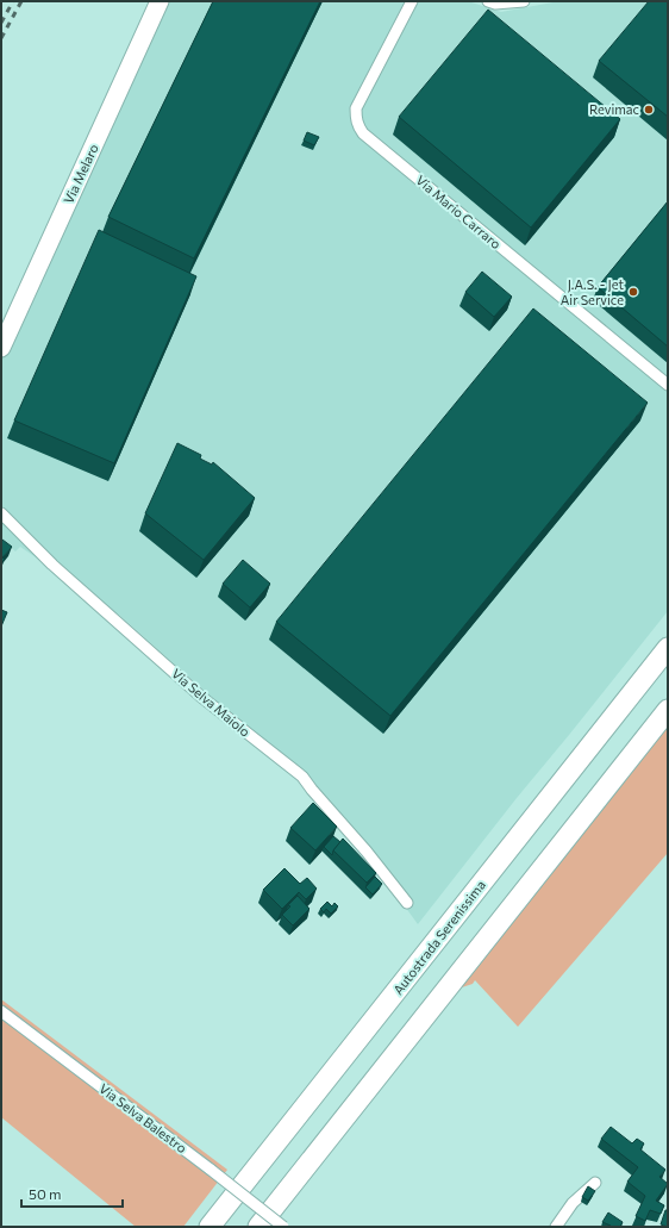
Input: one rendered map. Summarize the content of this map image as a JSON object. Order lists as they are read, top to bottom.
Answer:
{
  "streets": {
    "highway": ["Autostrada Serenissima"],
    "main road": ["Via Melaro"],
    "street": ["Via Mario Carraro", "Via Selva Maiolo", "Via Selva Balestro"]
  },
  "places": ["Revimac", "J.A.S. - Jet Air Service"],
  "scale_bar": "50 m"
}
